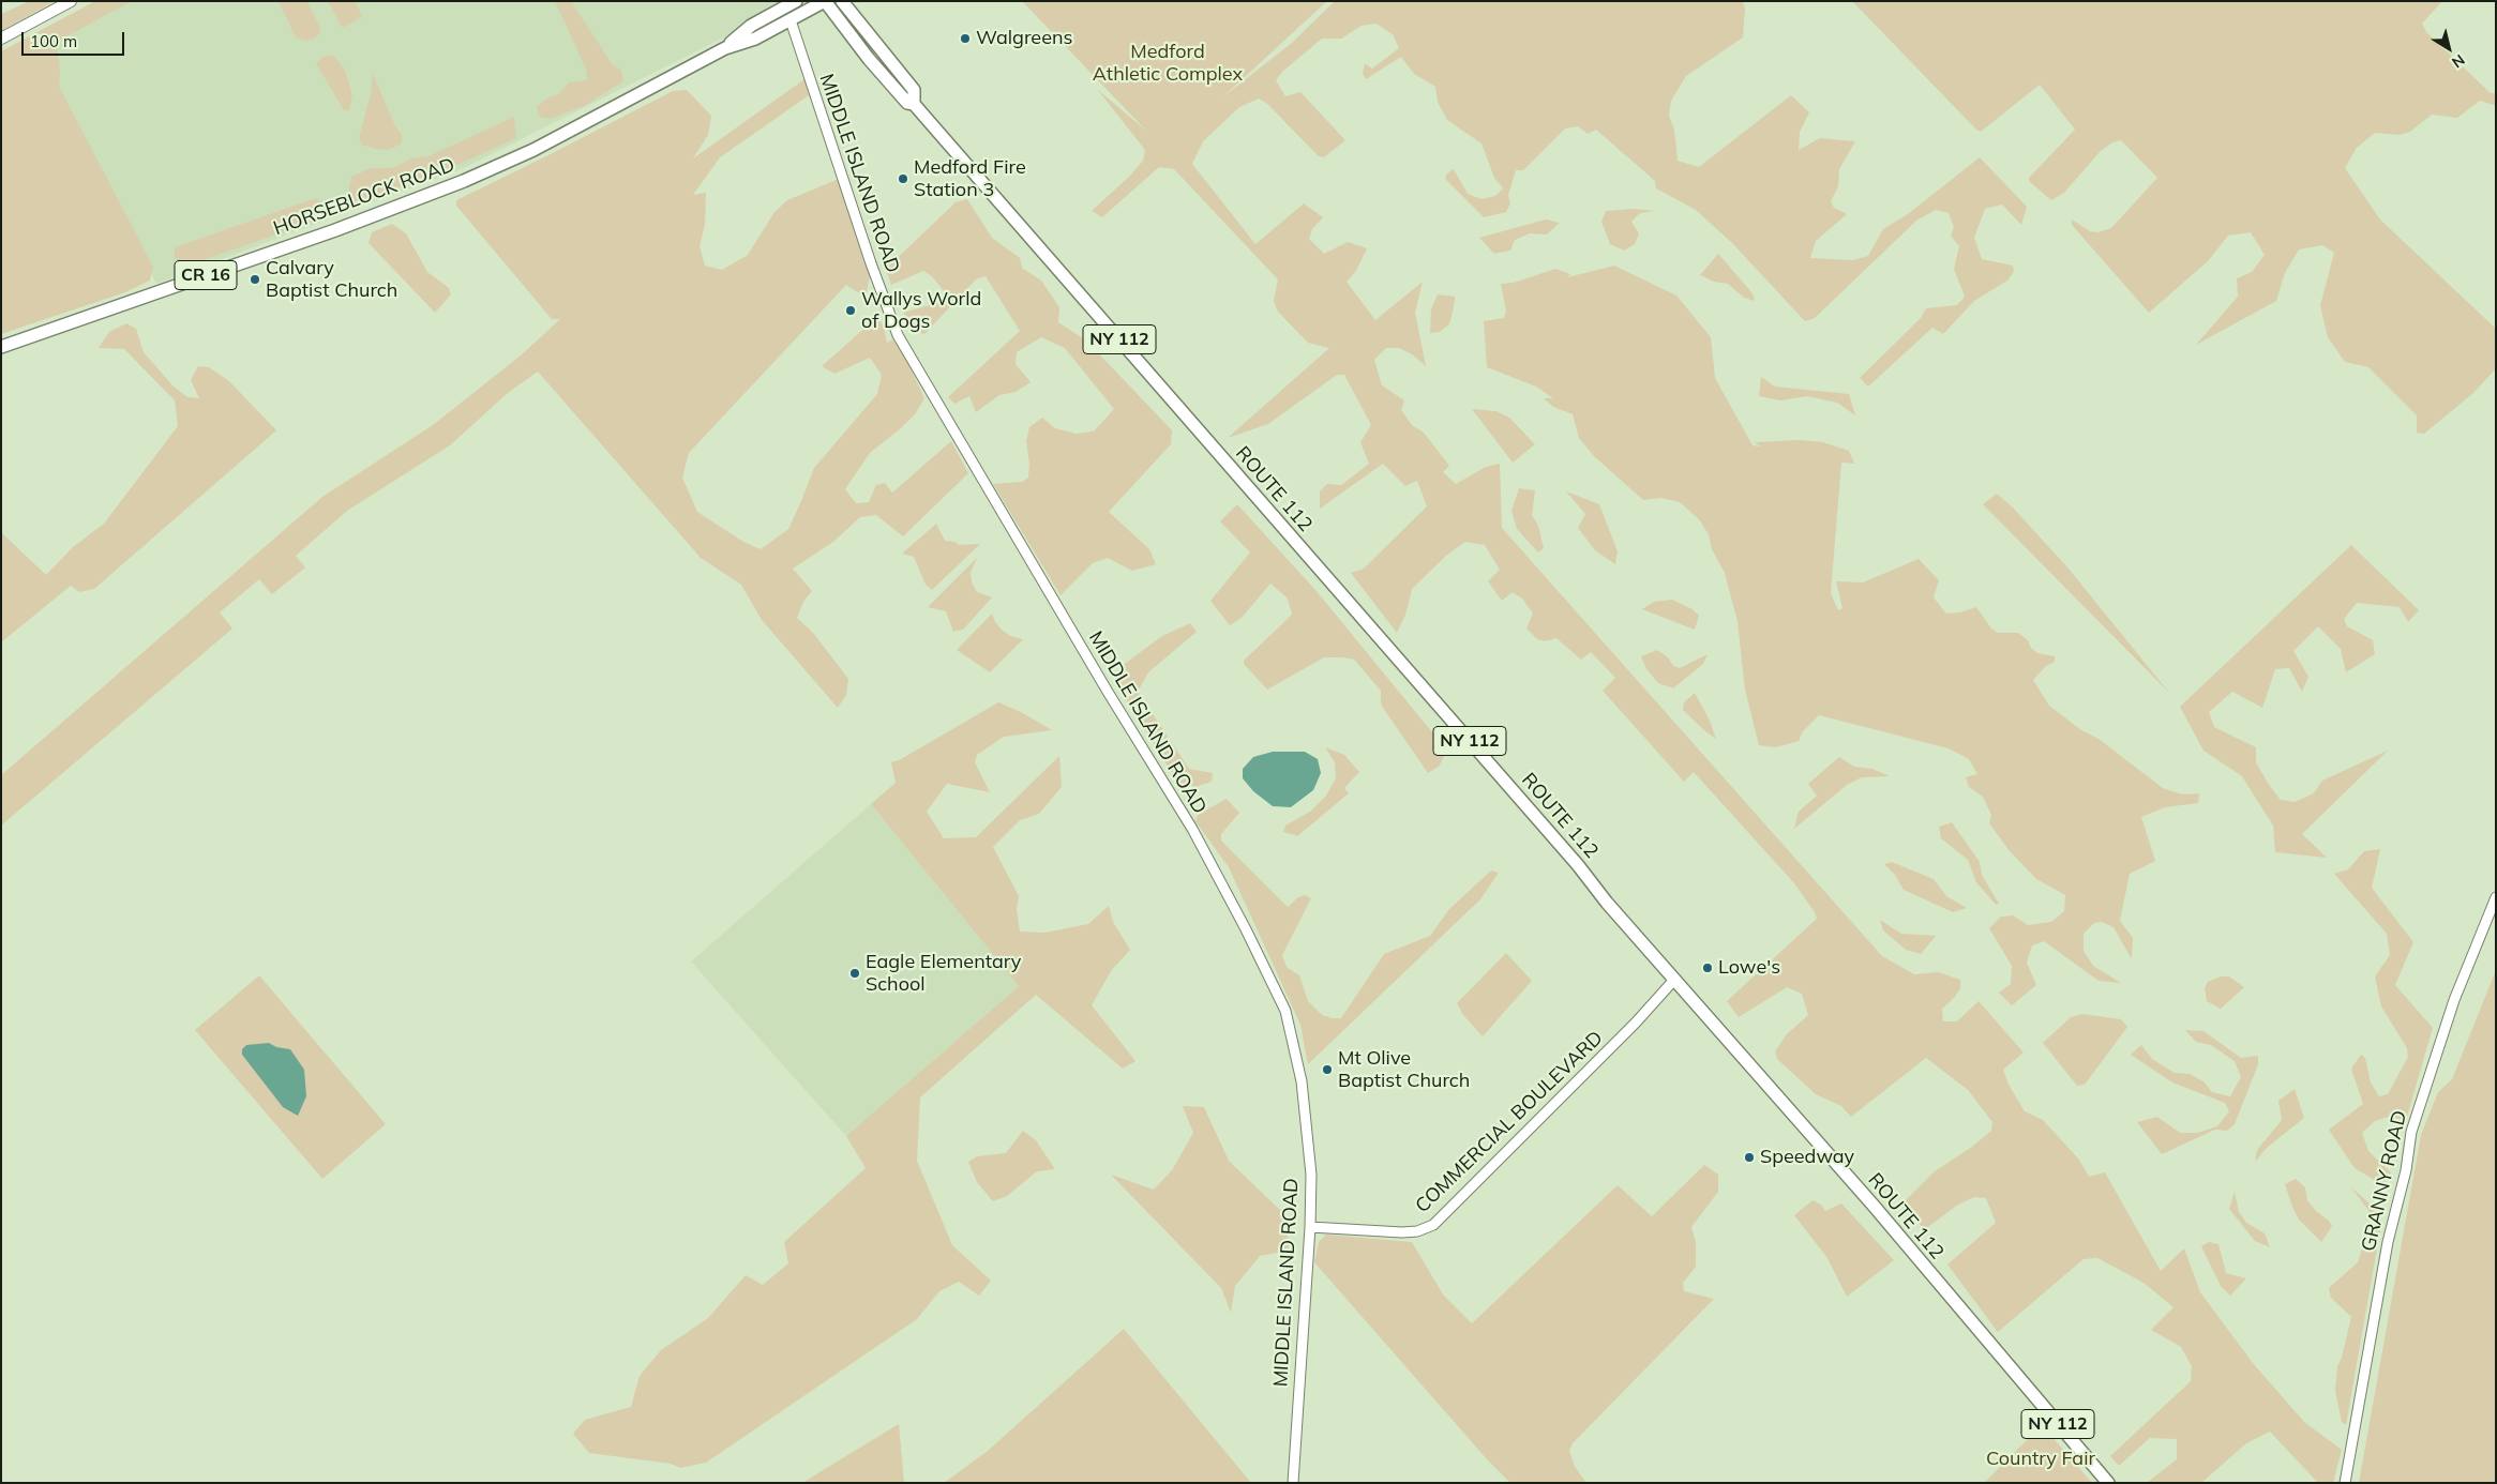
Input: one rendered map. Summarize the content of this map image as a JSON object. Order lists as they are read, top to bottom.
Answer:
{
  "streets": {
    "main road": [
      "HORSEBLOCK ROAD",
      "CR 16",
      "NY 112",
      "ROUTE 112"
    ],
    "street": ["MIDDLE ISLAND ROAD", "COMMERCIAL BOULEVARD", "GRANNY ROAD"]
  },
  "crossings": [
    ["MIDDLE ISLAND ROAD", "HORSEBLOCK ROAD"],
    ["MIDDLE ISLAND ROAD", "COMMERCIAL BOULEVARD"],
    ["HORSEBLOCK ROAD", "ROUTE 112"],
    ["ROUTE 112", "COMMERCIAL BOULEVARD"]
  ],
  "parks": ["Medford Athletic Complex", "Country Fair"],
  "places": [
    "Walgreens",
    "Medford Fire Station 3",
    "Calvary Baptist Church",
    "Wallys World of Dogs",
    "Lowe's",
    "Eagle Elementary School",
    "Mt Olive Baptist Church",
    "Speedway"
  ],
  "scale_bar": "100 m",
  "north": "bottom right"
}
